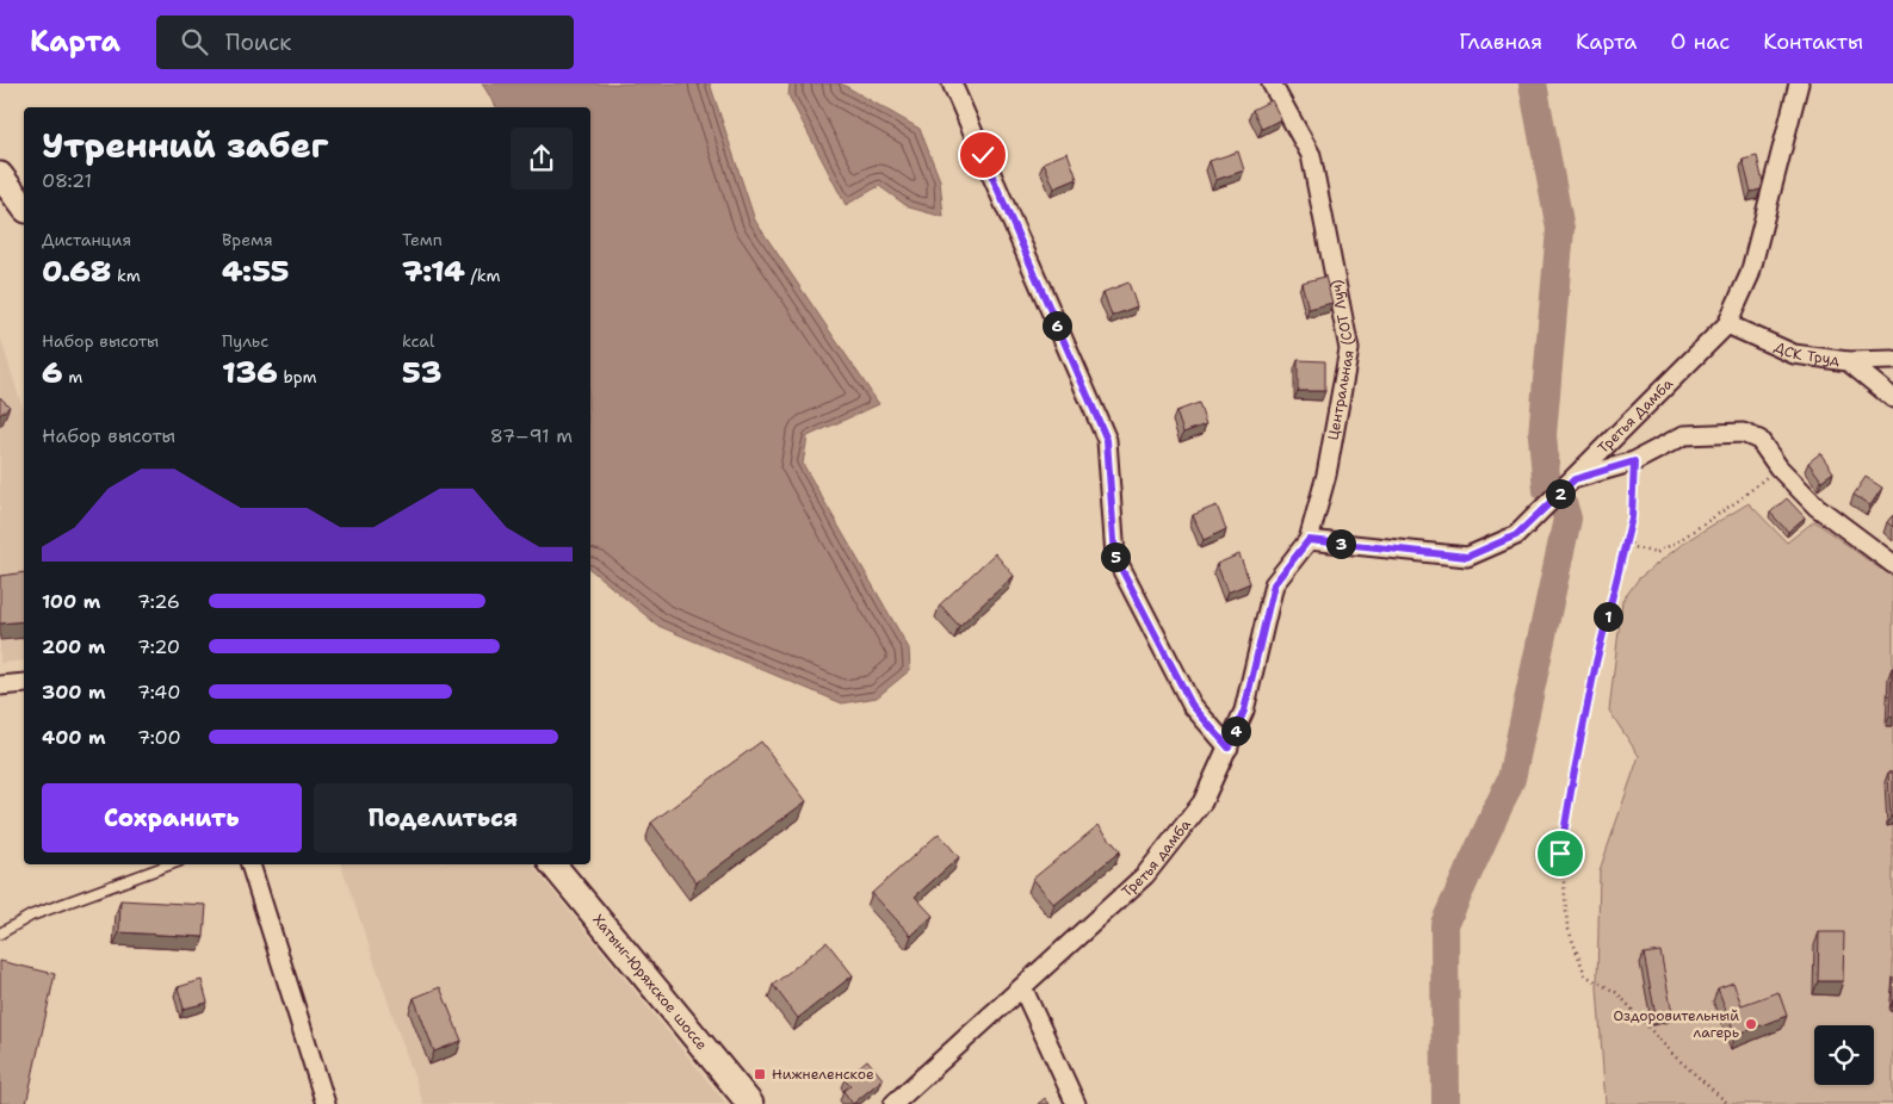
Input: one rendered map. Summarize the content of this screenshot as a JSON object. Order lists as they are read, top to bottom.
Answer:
{
  "streets": {
    "main road": ["Хатынг-Юряхское шоссе"],
    "street": [
      "ДСК Труд",
      "Центральная (СОТ Луч)",
      "Третья Дамба",
      "Третья дамба"
    ]
  },
  "crossings": [
    ["ДСК Труд", "Третья Дамба"],
    ["Центральная (СОТ Луч)", "Третья Дамба"],
    ["Центральная (СОТ Луч)", "Третья дамба"],
    ["Третья Дамба", "Третья дамба"]
  ],
  "places": {
    "other": ["Оздоровительный лагерь"],
    "transit": ["Нижнеленское"]
  },
  "page": {
    "header": "Карта",
    "search": "Поиск",
    "nav": [
      "Главная",
      "Карта",
      "О нас",
      "Контакты"
    ],
    "heading": ["Утренний забег", "08:21"],
    "stats": [
      ["Дистанция", "0.68 km"],
      ["Время", "4:55"],
      ["Темп", "7:14 /km"],
      ["Набор высоты", "6 m"],
      ["Пульс", "136 bpm"],
      ["kcal", "53"]
    ],
    "pins": [
      "6",
      "2",
      "3",
      "5",
      "1",
      "4"
    ],
    "chart": ["Набор высоты", "87–91 m"],
    "list": [
      {
        "name": "100 m",
        "note": "7:26"
      },
      {
        "name": "200 m",
        "note": "7:20"
      },
      {
        "name": "300 m",
        "note": "7:40"
      },
      {
        "name": "400 m",
        "note": "7:00"
      }
    ],
    "buttons": ["Сохранить", "Поделиться"]
  }
}
